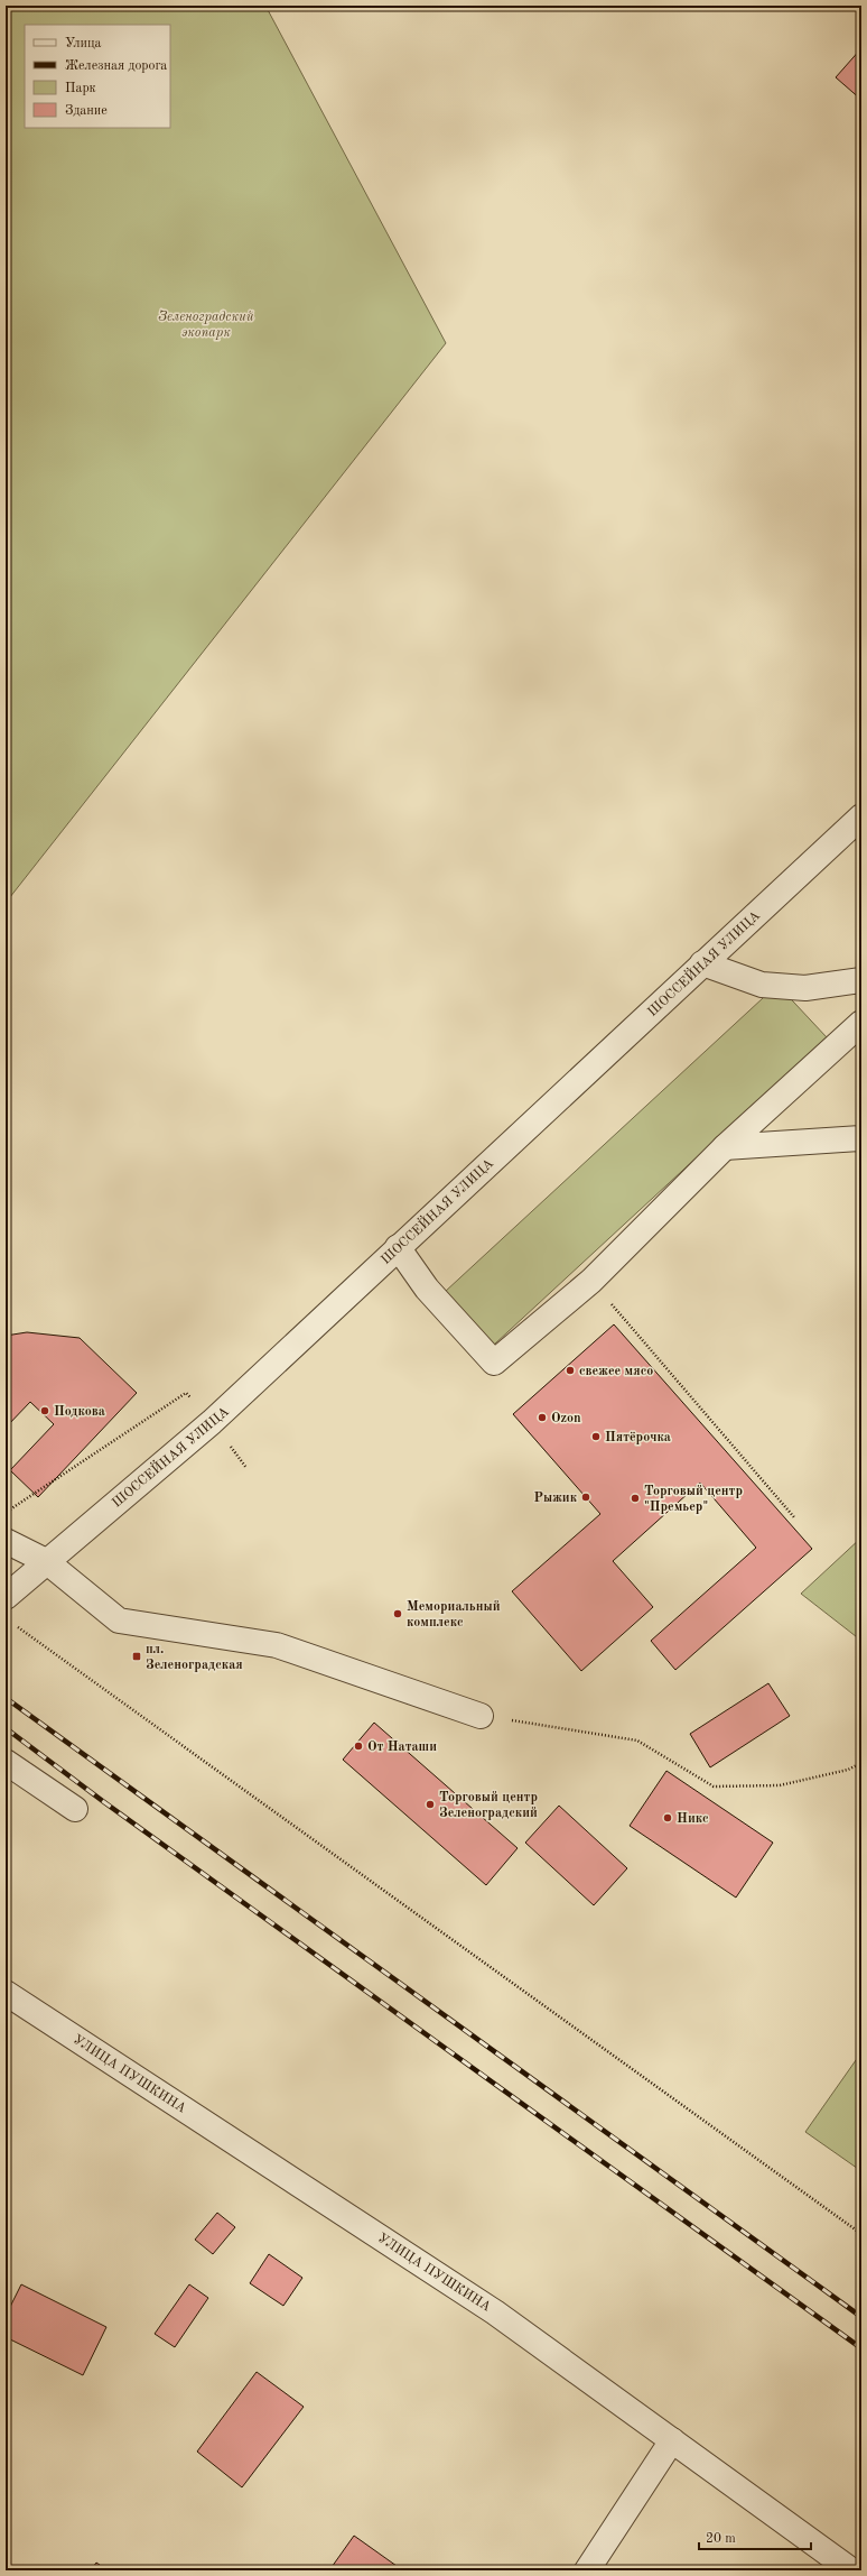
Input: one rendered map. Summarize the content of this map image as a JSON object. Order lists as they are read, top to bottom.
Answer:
{
  "streets": {
    "street": ["ШОССЕЙНАЯ УЛИЦА", "УЛИЦА ПУШКИНА"]
  },
  "parks": ["Зеленоградский экопарк"],
  "places": {
    "other": [
      "свежее мясо",
      "Подкова",
      "Ozon",
      "Пятёрочка",
      "Рыжик",
      "Торговый центр \"Премьер\"",
      "Мемориальный комплекс",
      "От Наташи",
      "Торговый центр Зеленоградский",
      "Никс"
    ],
    "transit": ["пл. Зеленоградская"]
  },
  "legend": [
    "Улица",
    "Железная дорога",
    "Парк",
    "Здание"
  ],
  "scale_bar": "20 m"
}
